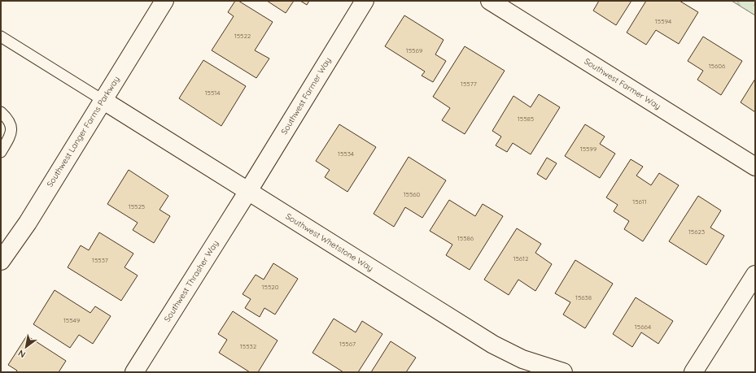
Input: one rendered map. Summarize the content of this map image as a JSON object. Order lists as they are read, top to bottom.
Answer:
{
  "streets": {
    "street": [
      "Southwest Farmer Way",
      "Southwest Langer Farms Parkway",
      "Southwest Whetstone Way",
      "Southwest Thrasher Way"
    ]
  },
  "crossings": [
    ["Southwest Farmer Way", "Southwest Whetstone Way"],
    ["Southwest Farmer Way", "Southwest Thrasher Way"],
    ["Southwest Langer Farms Parkway", "Southwest Whetstone Way"],
    ["Southwest Whetstone Way", "Southwest Thrasher Way"]
  ],
  "house_numbers": [
    "15594",
    "15522",
    "15569",
    "15606",
    "15577",
    "15514",
    "15585",
    "15599",
    "15534",
    "15560",
    "15611",
    "15525",
    "15623",
    "15586",
    "15612",
    "15537",
    "15520",
    "15638",
    "15549",
    "15664",
    "15567",
    "15532"
  ],
  "north": "bottom left"
}
